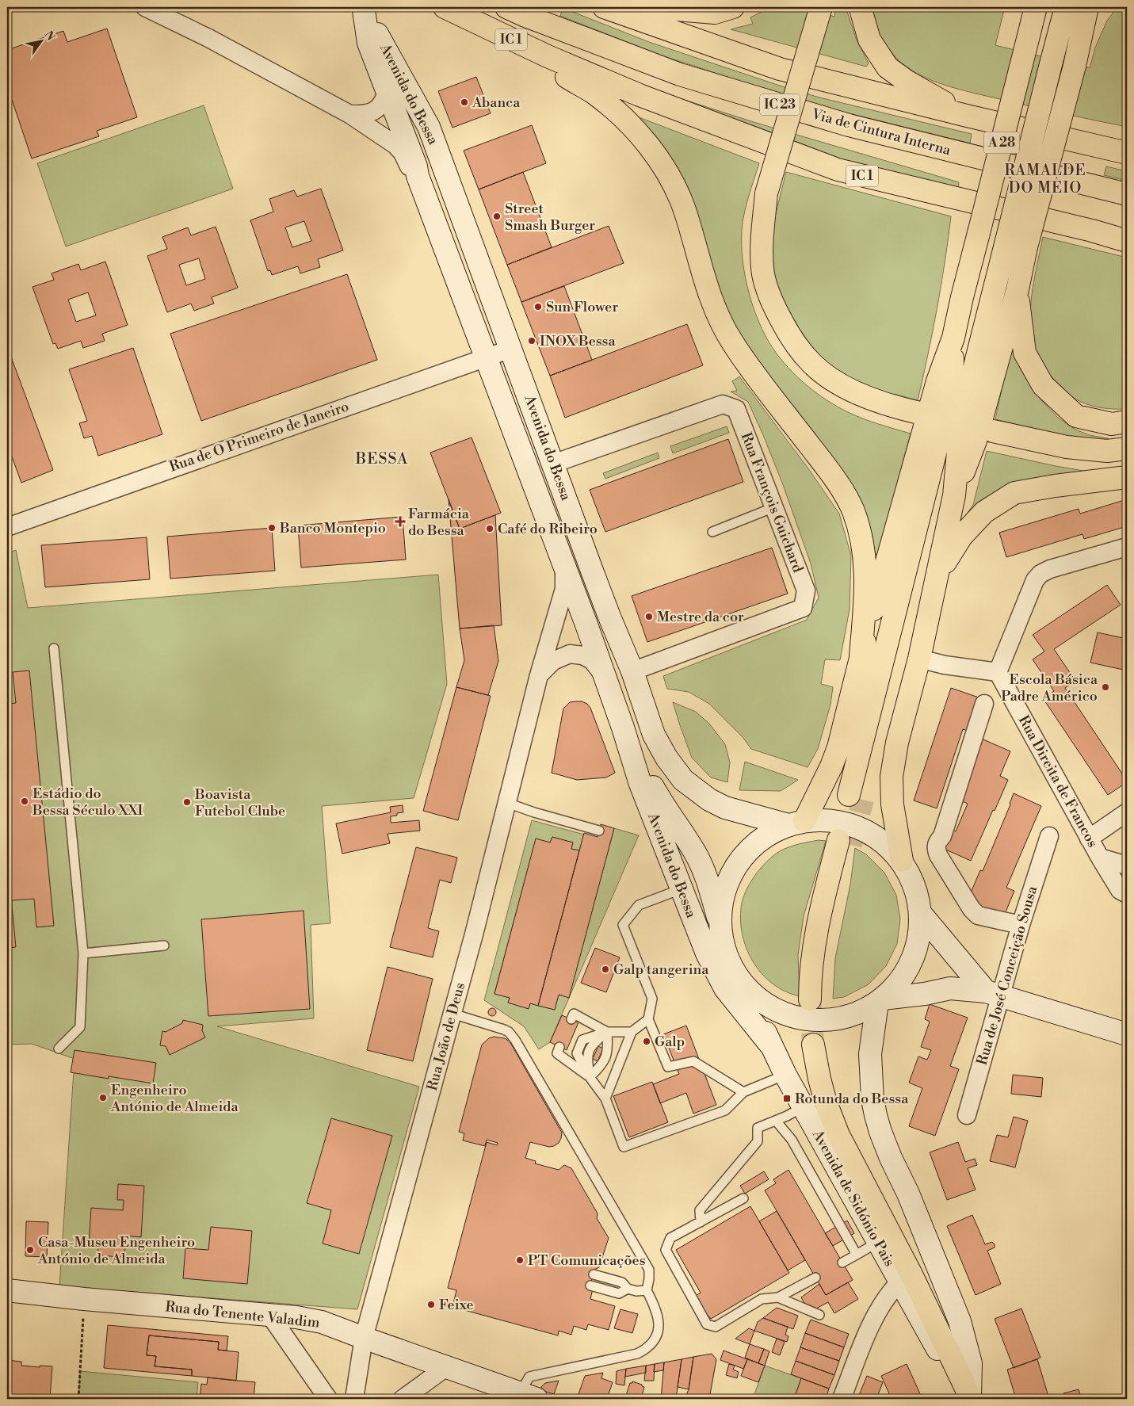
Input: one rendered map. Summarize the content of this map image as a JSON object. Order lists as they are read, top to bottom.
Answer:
{
  "streets": {
    "highway": [
      "IC 1",
      "IC 23",
      "Via de Cintura Interna",
      "A 28"
    ],
    "main road": ["Avenida do Bessa", "Avenida de Sidónio Pais", "Rua do Tenente Valadim"],
    "street": [
      "Rua de O Primeiro de Janeiro",
      "Rua François Guichard",
      "Rua Direita de Francos",
      "Rua de José Conceição Sousa",
      "Rua João de Deus"
    ]
  },
  "crossings": [
    ["Avenida do Bessa", "Rua de O Primeiro de Janeiro"],
    ["Avenida do Bessa", "Rua François Guichard"],
    ["Avenida do Bessa", "Rua João de Deus"],
    ["Rua João de Deus", "Rua do Tenente Valadim"]
  ],
  "districts": ["RAMALDE DO MEIO", "BESSA"],
  "places": {
    "other": [
      "Abanca",
      "Street Smash Burger",
      "Sun Flower",
      "INOX Bessa",
      "Banco Montepio",
      "Café do Ribeiro",
      "Mestre da cor",
      "Escola Básica Padre Américo",
      "Estádio do Bessa Século XXI",
      "Boavista Futebol Clube",
      "Galp tangerina",
      "Galp",
      "Engenheiro António de Almeida",
      "Casa-Museu Engenheiro António de Almeida",
      "PT Comunicações",
      "Feixe"
    ],
    "health": ["Farmácia do Bessa"],
    "transit": ["Rotunda do Bessa"]
  },
  "north": "top right"
}
